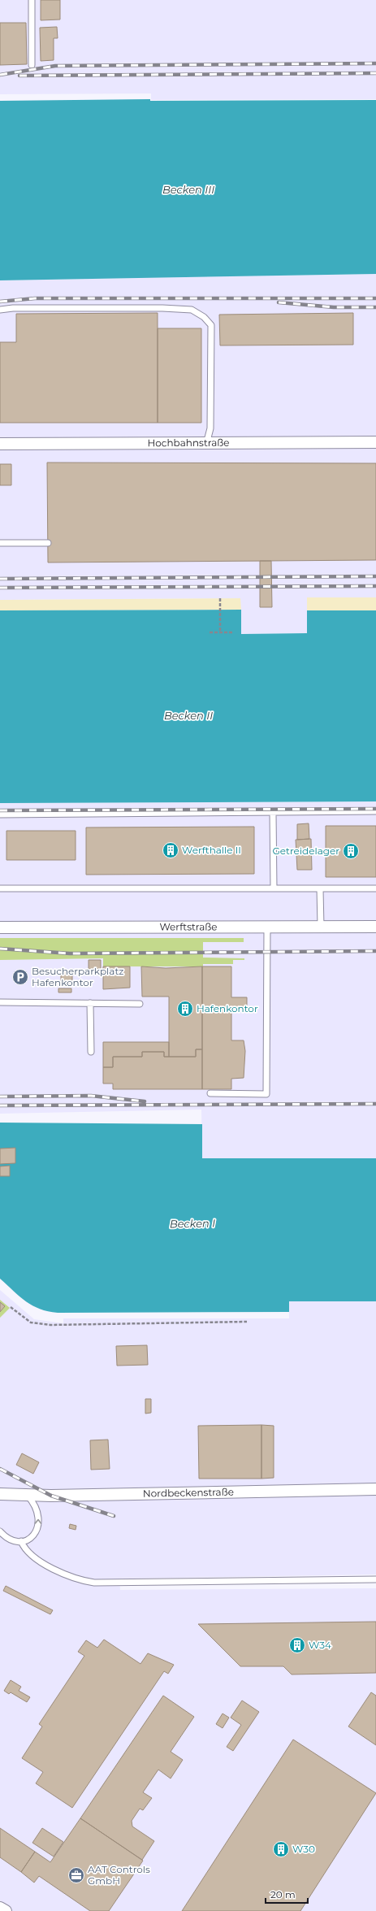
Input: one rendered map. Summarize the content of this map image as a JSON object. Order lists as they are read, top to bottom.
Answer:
{
  "streets": {
    "street": ["Hochbahnstraße", "Werftstraße", "Nordbeckenstraße"]
  },
  "water": ["Becken III", "Becken II", "Becken I"],
  "places": {
    "building": [
      "Werfthalle II",
      "Getreidelager",
      "Hafenkontor",
      "W34",
      "W30"
    ],
    "parking": ["Besucherparkplatz Hafenkontor"],
    "office": ["AAT Controls GmbH"]
  },
  "scale_bar": "20 m"
}
